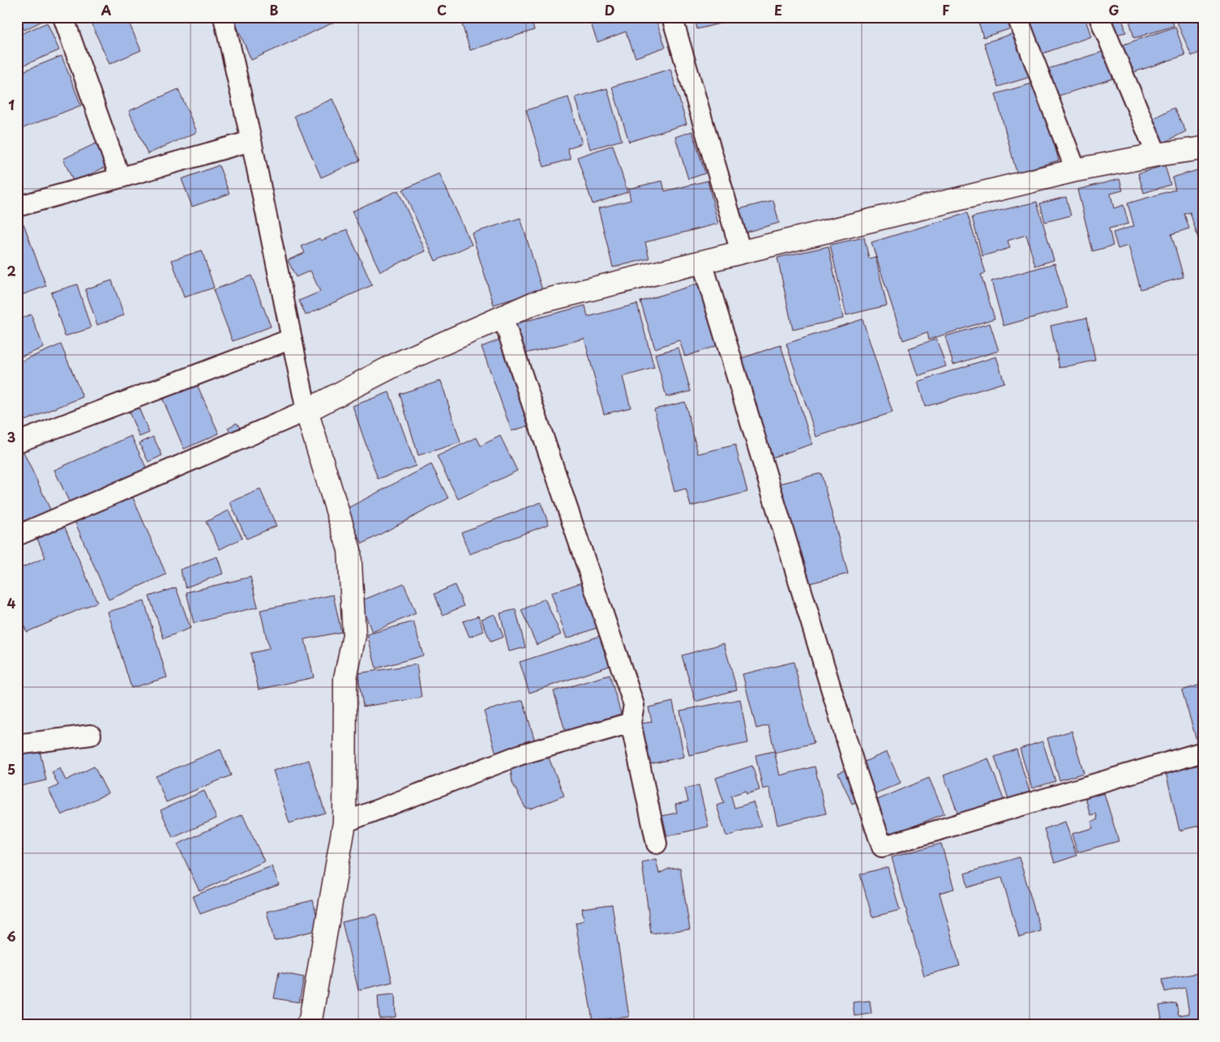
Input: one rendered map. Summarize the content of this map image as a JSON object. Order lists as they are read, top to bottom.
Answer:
{
  "grid": {
    "columns": [
      "A",
      "B",
      "C",
      "D",
      "E",
      "F",
      "G"
    ],
    "rows": [
      "1",
      "2",
      "3",
      "4",
      "5",
      "6"
    ]
  }
}
